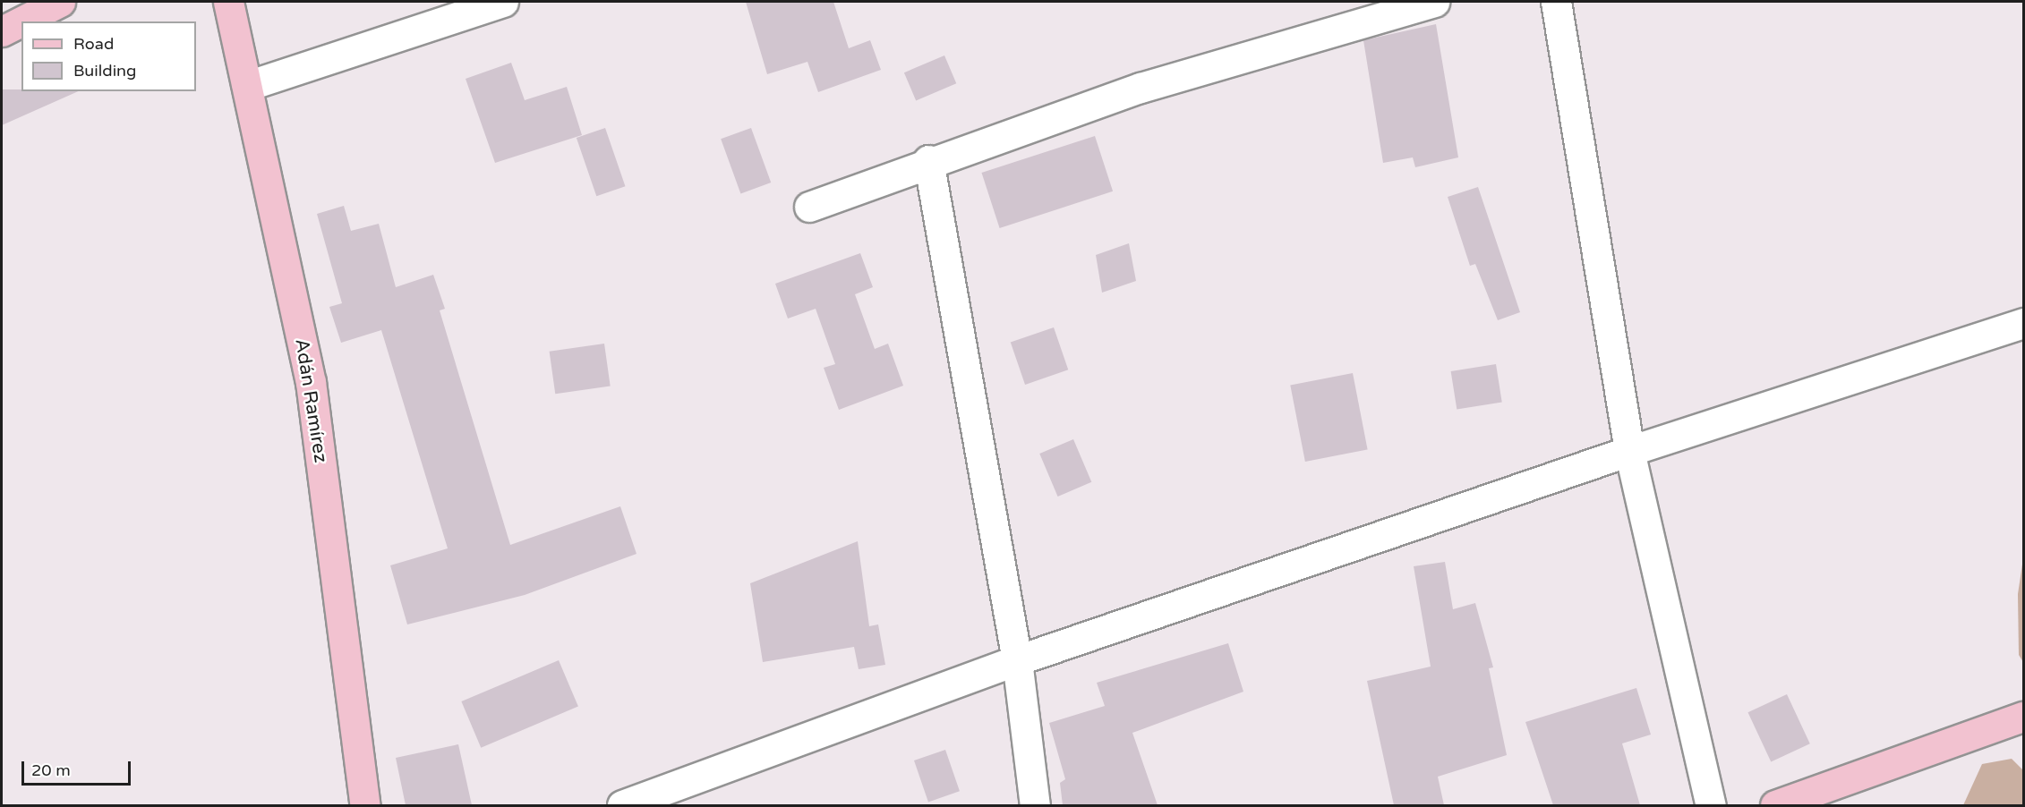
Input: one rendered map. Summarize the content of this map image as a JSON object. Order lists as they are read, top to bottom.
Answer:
{
  "streets": {
    "street": ["Adán Ramírez"]
  },
  "legend": ["Road", "Building"],
  "scale_bar": "20 m"
}
